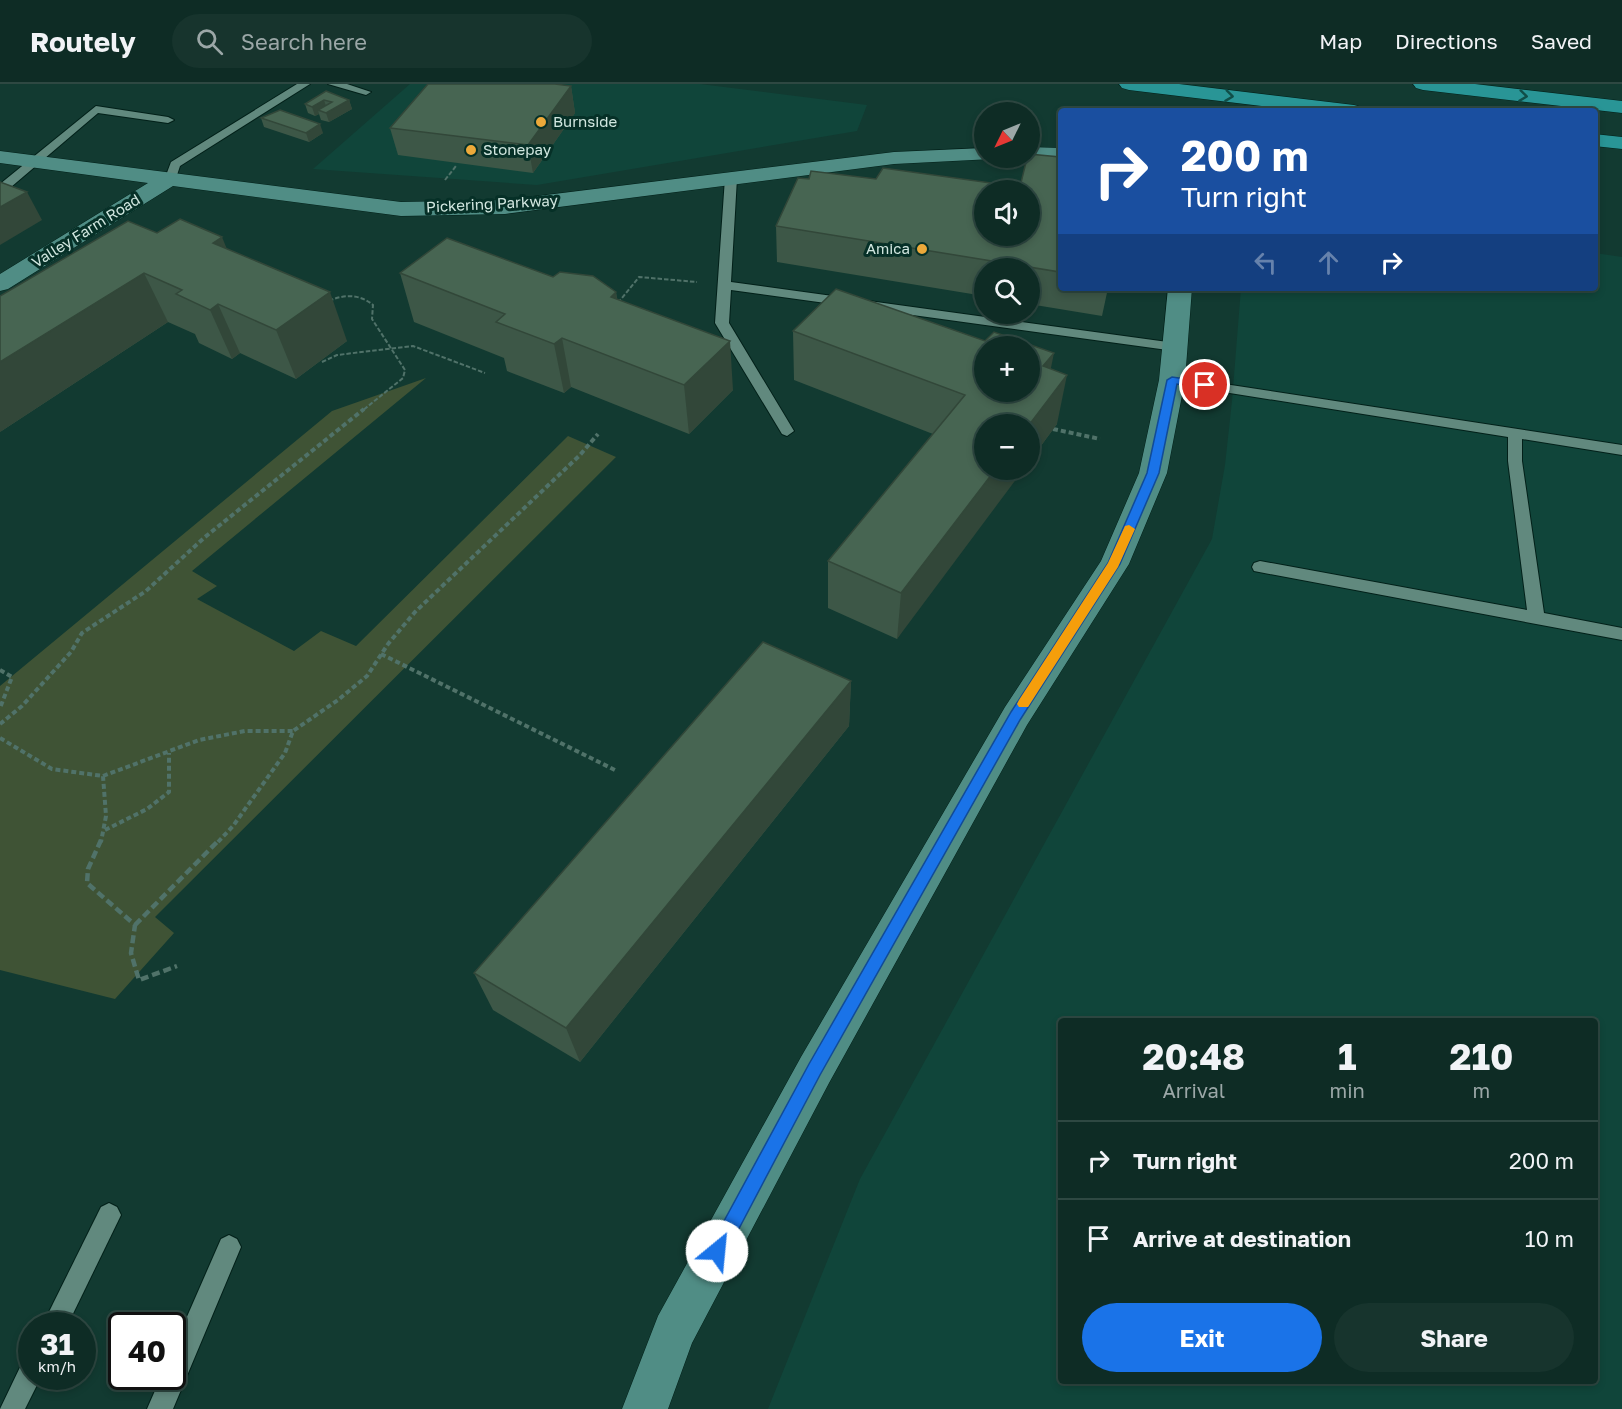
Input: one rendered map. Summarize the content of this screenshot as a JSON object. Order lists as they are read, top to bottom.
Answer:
{
  "streets": {
    "street": ["Pickering Parkway", "Valley Farm Road"]
  },
  "crossings": [
    ["Pickering Parkway", "Valley Farm Road"]
  ],
  "places": ["Burnside", "Stonepay", "Amica"],
  "north": "bottom left",
  "page": {
    "header": "Routely",
    "search": "Search here",
    "nav": ["Map", "Directions", "Saved"],
    "map_buttons": ["+", "−"],
    "turn": ["200 m", "Turn right"],
    "eta": [
      "20:48",
      "Arrival",
      "1",
      "min",
      "210",
      "m"
    ],
    "list": [
      {
        "name": "Turn right",
        "value": "200 m"
      },
      {
        "name": "Arrive at destination",
        "value": "10 m"
      }
    ],
    "buttons": ["Exit", "Share"],
    "speed": "31 km/h",
    "limit": "40"
  }
}
